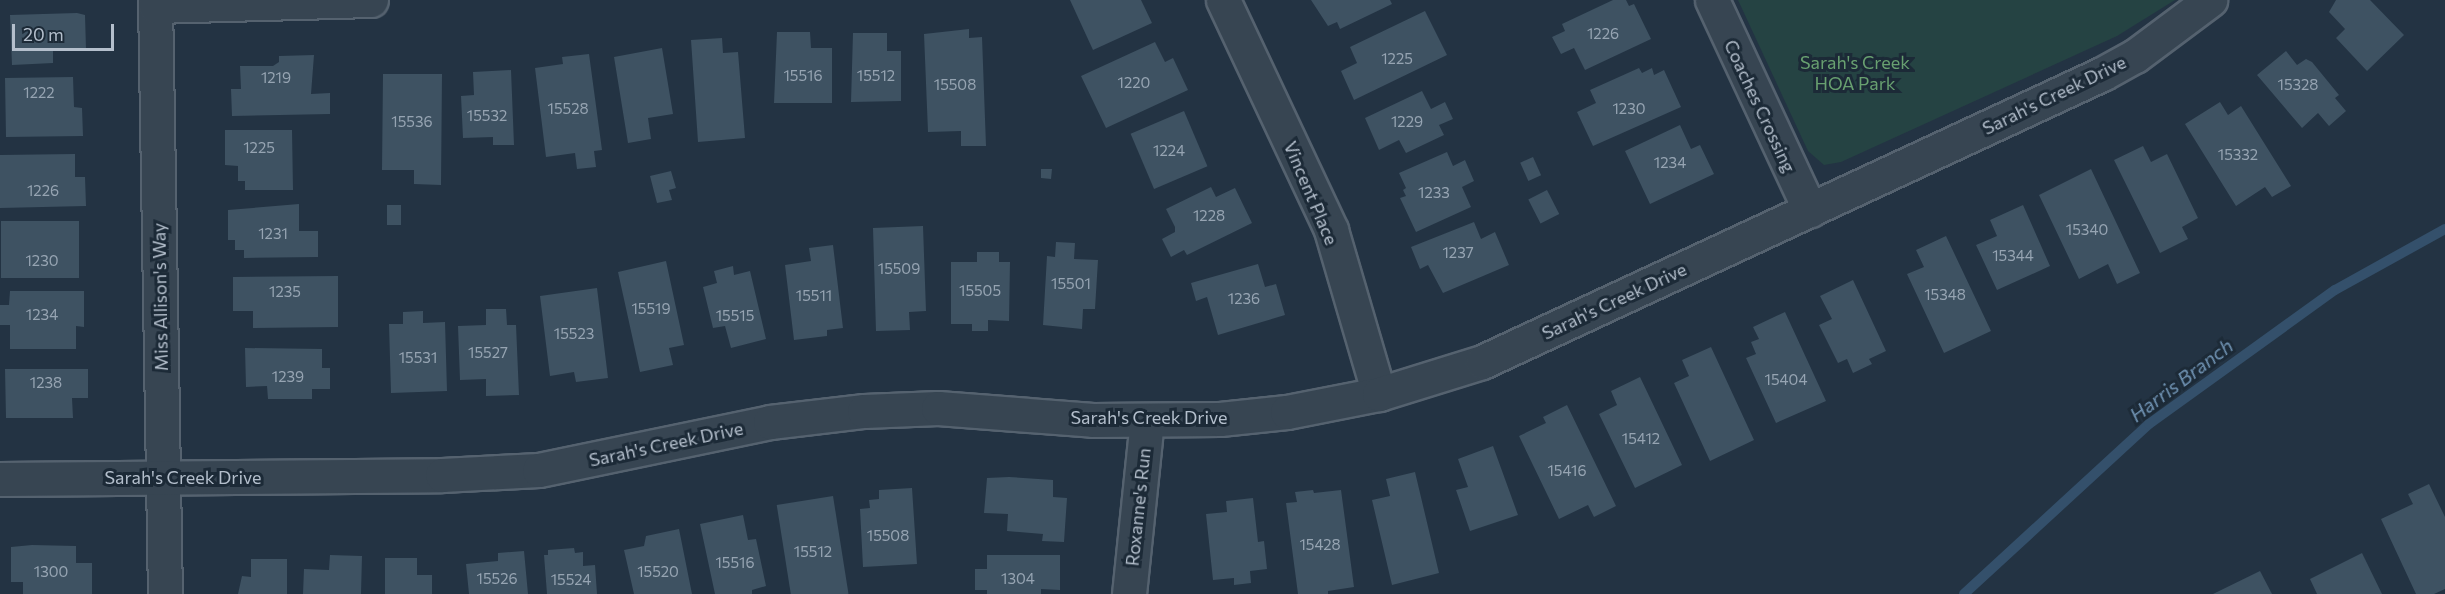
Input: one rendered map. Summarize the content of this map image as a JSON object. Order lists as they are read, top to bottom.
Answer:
{
  "streets": {
    "street": [
      "Sarah's Creek Drive",
      "Coaches Crossing",
      "Vincent Place",
      "Miss Allison's Way",
      "Roxanne's Run"
    ]
  },
  "crossings": [
    ["Sarah's Creek Drive", "Coaches Crossing"],
    ["Sarah's Creek Drive", "Vincent Place"],
    ["Sarah's Creek Drive", "Miss Allison's Way"],
    ["Sarah's Creek Drive", "Roxanne's Run"]
  ],
  "water": ["Harris Branch"],
  "parks": ["Sarah's Creek HOA Park"],
  "house_numbers": [
    "1226",
    "1225",
    "15516",
    "15512",
    "1219",
    "1220",
    "15508",
    "15328",
    "1222",
    "15528",
    "1230",
    "15532",
    "15536",
    "1229",
    "1225",
    "1224",
    "15332",
    "1234",
    "1226",
    "1233",
    "1228",
    "15340",
    "1231",
    "1237",
    "15344",
    "1230",
    "15509",
    "15501",
    "15505",
    "1235",
    "15348",
    "15511",
    "1236",
    "15519",
    "1234",
    "15515",
    "15523",
    "15527",
    "15531",
    "1239",
    "15404",
    "1238",
    "15412",
    "15416",
    "15508",
    "15428",
    "15512",
    "15516",
    "1300",
    "15520",
    "15526",
    "1304",
    "15524"
  ],
  "scale_bar": "20 m"
}
